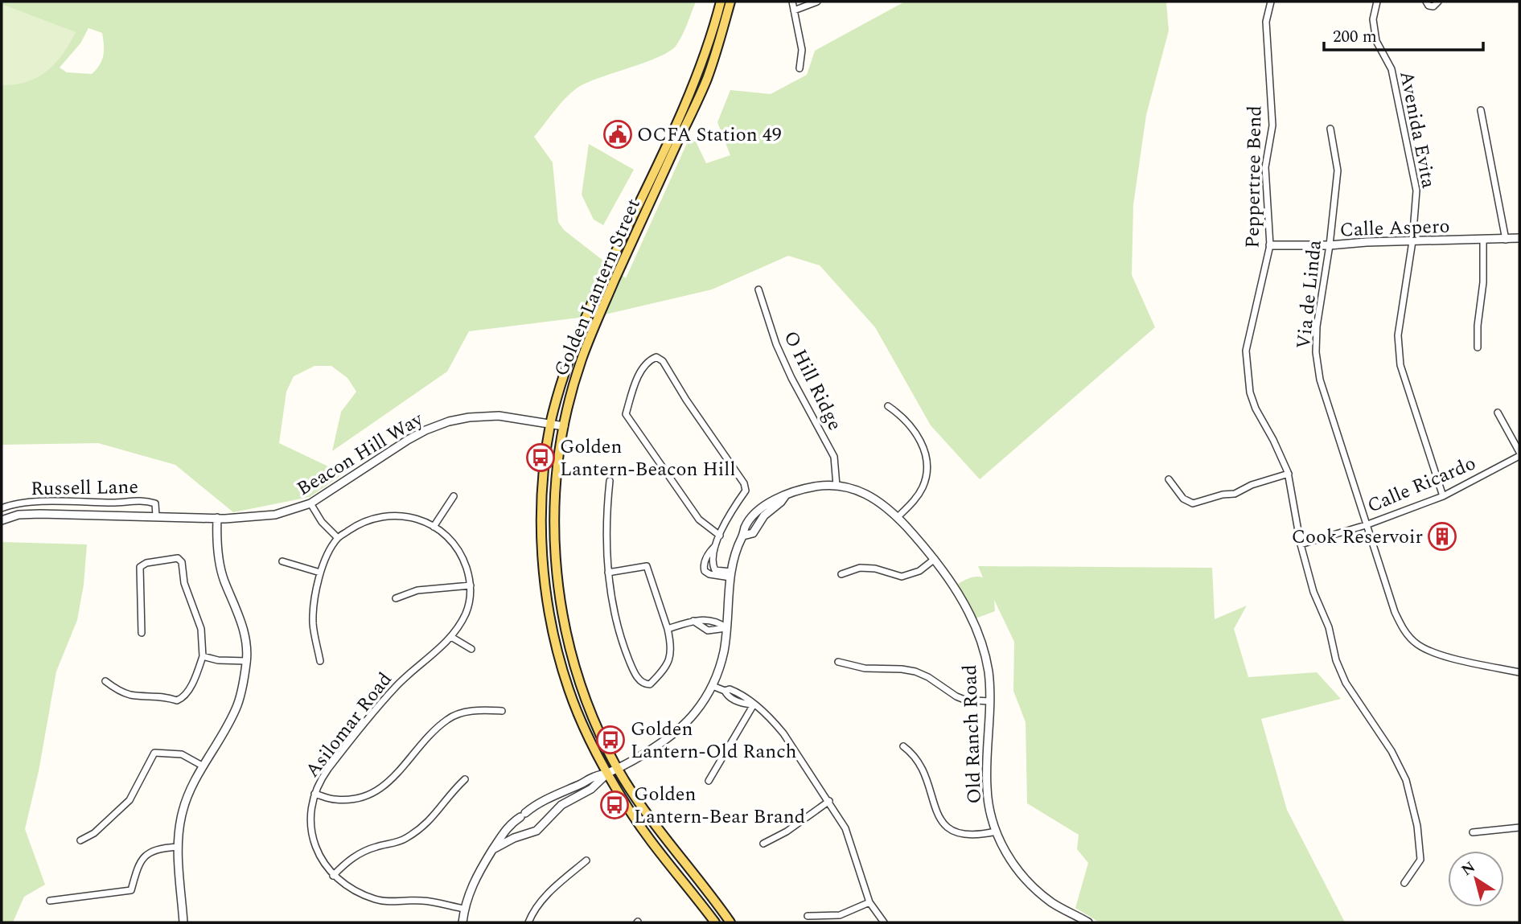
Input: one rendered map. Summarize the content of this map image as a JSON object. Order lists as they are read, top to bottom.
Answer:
{
  "streets": {
    "main road": ["Golden Lantern Street"],
    "street": [
      "Avenida Evita",
      "Peppertree Bend",
      "Calle Aspero",
      "Via de Linda",
      "O Hill Ridge",
      "Beacon Hill Way",
      "Calle Ricardo",
      "Russell Lane",
      "Asilomar Road",
      "Old Ranch Road"
    ]
  },
  "crossings": [
    ["Avenida Evita", "Calle Aspero"],
    ["Avenida Evita", "Calle Ricardo"],
    ["Peppertree Bend", "Calle Aspero"],
    ["Peppertree Bend", "Calle Ricardo"],
    ["Calle Aspero", "Via de Linda"],
    ["Golden Lantern Street", "Beacon Hill Way"],
    ["Golden Lantern Street", "Old Ranch Road"],
    ["Via de Linda", "Calle Ricardo"],
    ["O Hill Ridge", "Old Ranch Road"],
    ["Beacon Hill Way", "Russell Lane"]
  ],
  "places": {
    "public building": ["OCFA Station 49"],
    "bus stop": ["Golden Lantern-Beacon Hill", "Golden Lantern-Old Ranch", "Golden Lantern-Bear Brand"],
    "building": ["Cook Reservoir"]
  },
  "scale_bar": "200 m",
  "north": "top left"
}
